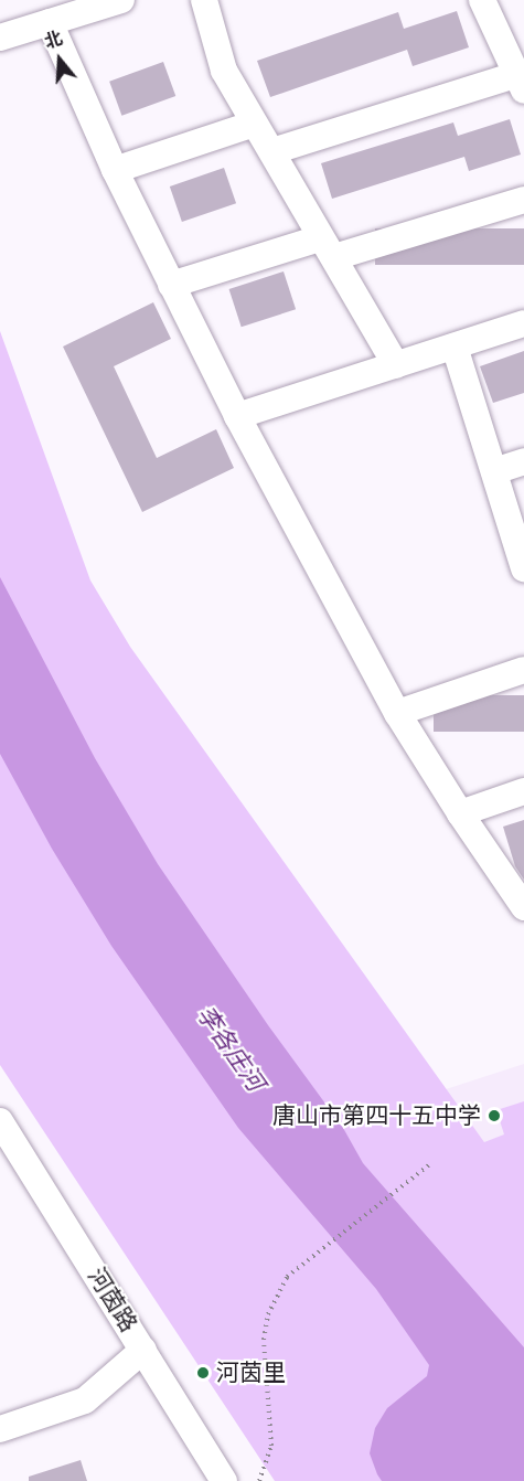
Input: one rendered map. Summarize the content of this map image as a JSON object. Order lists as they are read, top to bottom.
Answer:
{
  "streets": {
    "street": ["河茵路"]
  },
  "water": ["李各庄河"],
  "places": ["唐山市第四十五中学", "河茵里"],
  "north": "top"
}
